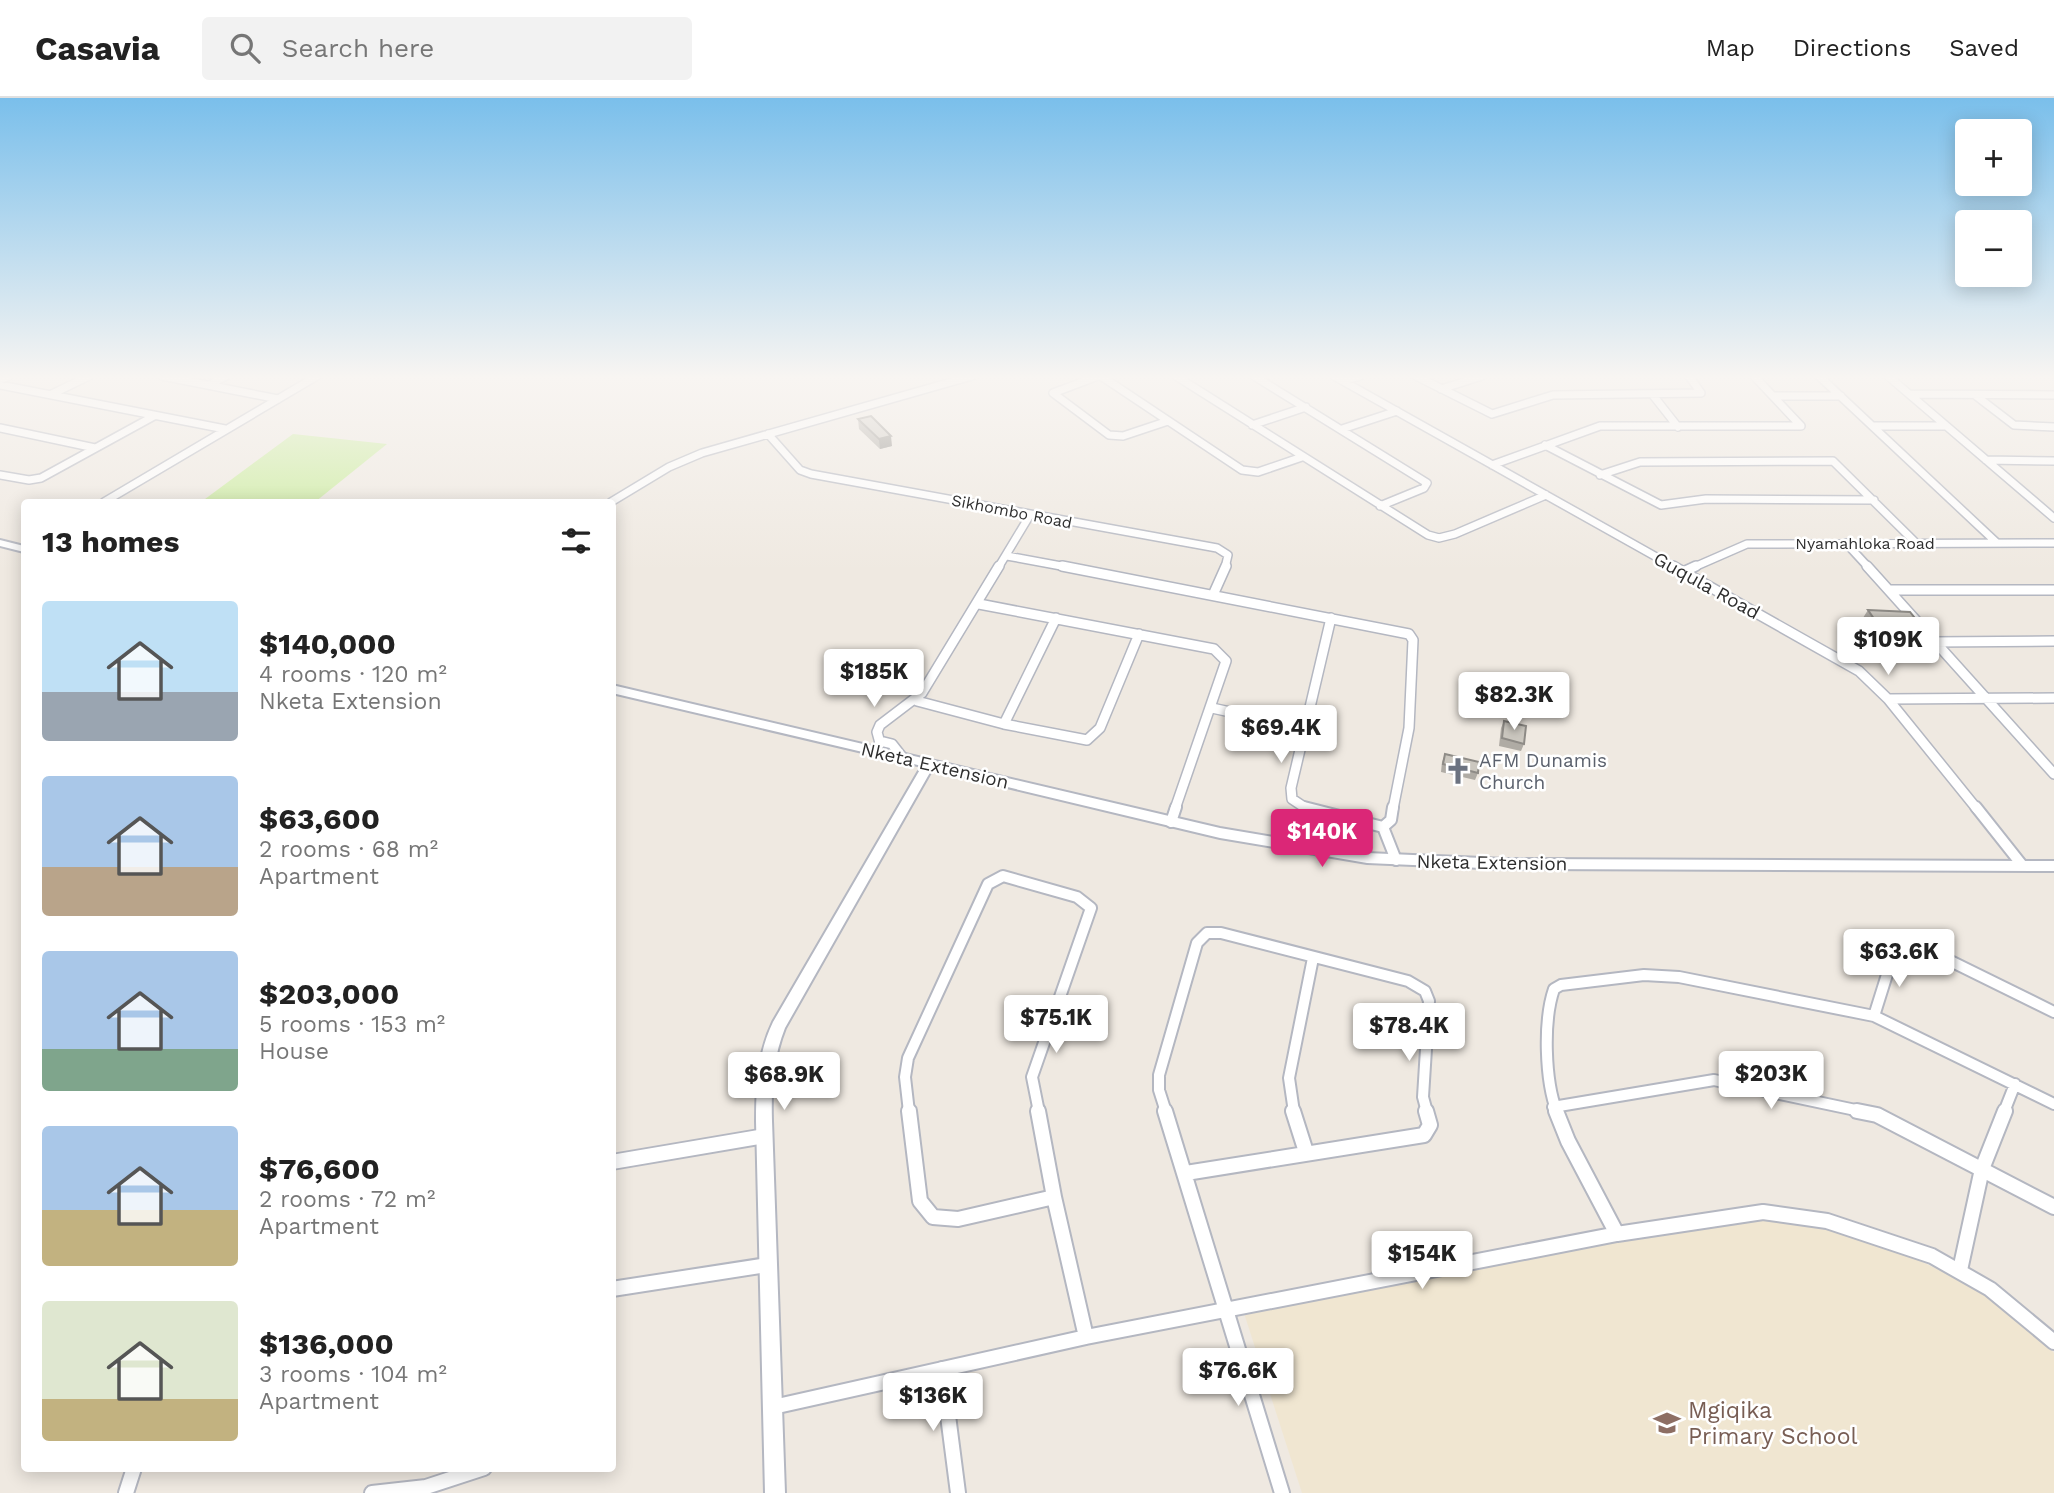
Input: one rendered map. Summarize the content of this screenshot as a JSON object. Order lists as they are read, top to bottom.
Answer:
{
  "streets": {
    "street": [
      "Sikhombo Road",
      "Nyamahloka Road",
      "Guqula Road",
      "Nketa Extension"
    ]
  },
  "crossings": [
    ["Nyamahloka Road", "Guqula Road"],
    ["Guqula Road", "Nketa Extension"]
  ],
  "places": {
    "church": ["AFM Dunamis Church"],
    "school or university": ["Mgiqika Primary School"]
  },
  "page": {
    "header": "Casavia",
    "search": "Search here",
    "nav": ["Map", "Directions", "Saved"],
    "map_buttons": ["+", "−"],
    "heading": "13 homes",
    "list": [
      {
        "name": "$140,000",
        "note": "4 rooms · 120 m² · Nketa Extension"
      },
      {
        "name": "$63,600",
        "note": "2 rooms · 68 m² · Apartment"
      },
      {
        "name": "$203,000",
        "note": "5 rooms · 153 m² · House"
      },
      {
        "name": "$76,600",
        "note": "2 rooms · 72 m² · Apartment"
      },
      {
        "name": "$136,000",
        "note": "3 rooms · 104 m² · Apartment"
      }
    ],
    "price": [
      "$109K",
      "$185K",
      "$82.3K",
      "$69.4K",
      "$140K",
      "$63.6K",
      "$75.1K",
      "$78.4K",
      "$203K",
      "$68.9K",
      "$154K",
      "$76.6K",
      "$136K"
    ]
  }
}
